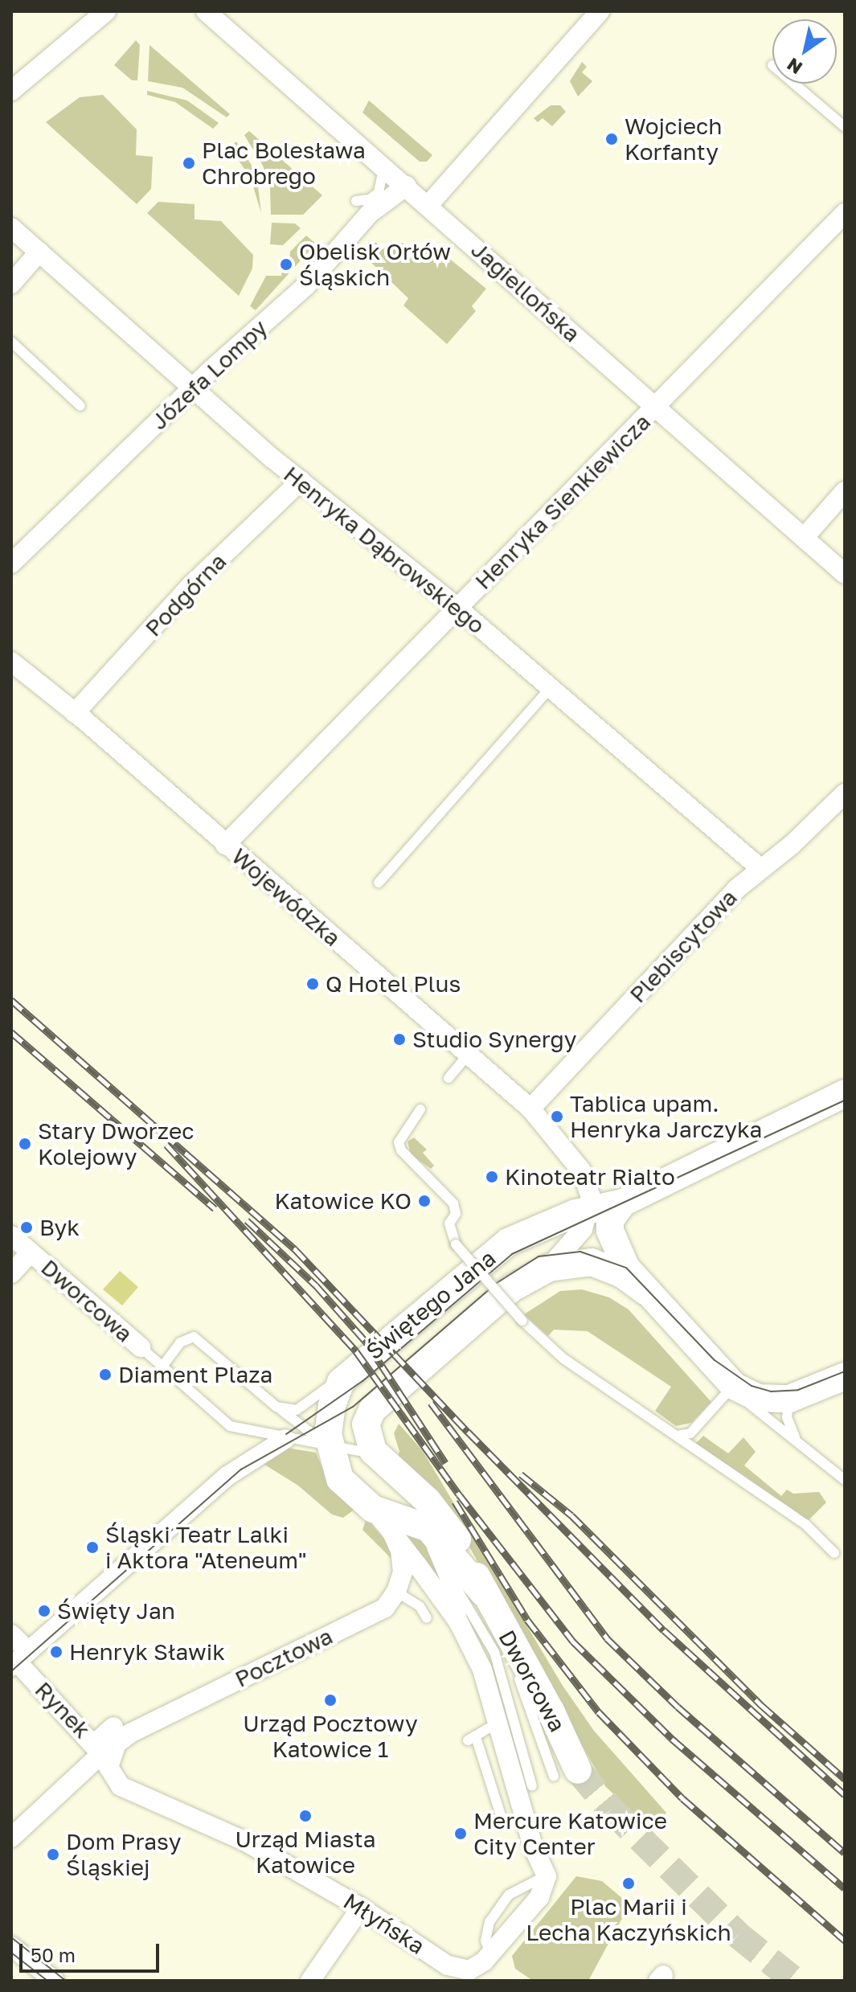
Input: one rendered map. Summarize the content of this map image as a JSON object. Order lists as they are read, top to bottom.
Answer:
{
  "streets": {
    "street": [
      "Jagiellońska",
      "Józefa Lompy",
      "Henryka Sienkiewicza",
      "Henryka Dąbrowskiego",
      "Podgórna",
      "Wojewódzka",
      "Plebiscytowa",
      "Dworcowa",
      "Świętego Jana",
      "Pocztowa",
      "Rynek",
      "Młyńska"
    ]
  },
  "crossings": [
    ["Jagiellońska", "Józefa Lompy"],
    ["Jagiellońska", "Henryka Sienkiewicza"],
    ["Józefa Lompy", "Henryka Dąbrowskiego"],
    ["Henryka Sienkiewicza", "Henryka Dąbrowskiego"],
    ["Henryka Sienkiewicza", "Wojewódzka"],
    ["Henryka Dąbrowskiego", "Podgórna"],
    ["Henryka Dąbrowskiego", "Plebiscytowa"],
    ["Podgórna", "Wojewódzka"],
    ["Wojewódzka", "Plebiscytowa"],
    ["Wojewódzka", "Świętego Jana"],
    ["Dworcowa", "Świętego Jana"],
    ["Dworcowa", "Młyńska"],
    ["Pocztowa", "Rynek"],
    ["Pocztowa", "Młyńska"],
    ["Rynek", "Młyńska"]
  ],
  "places": [
    "Wojciech Korfanty",
    "Plac Bolesława Chrobrego",
    "Obelisk Orłów Śląskich",
    "Q Hotel Plus",
    "Studio Synergy",
    "Tablica upam. Henryka Jarczyka",
    "Stary Dworzec Kolejowy",
    "Kinoteatr Rialto",
    "Katowice KO",
    "Byk",
    "Diament Plaza",
    "Śląski Teatr Lalki i Aktora \"Ateneum\"",
    "Święty Jan",
    "Henryk Sławik",
    "Urząd Pocztowy Katowice 1",
    "Urząd Miasta Katowice",
    "Mercure Katowice City Center",
    "Dom Prasy Śląskiej",
    "Plac Marii i Lecha Kaczyńskich"
  ],
  "scale_bar": "50 m",
  "north": "bottom left"
}
